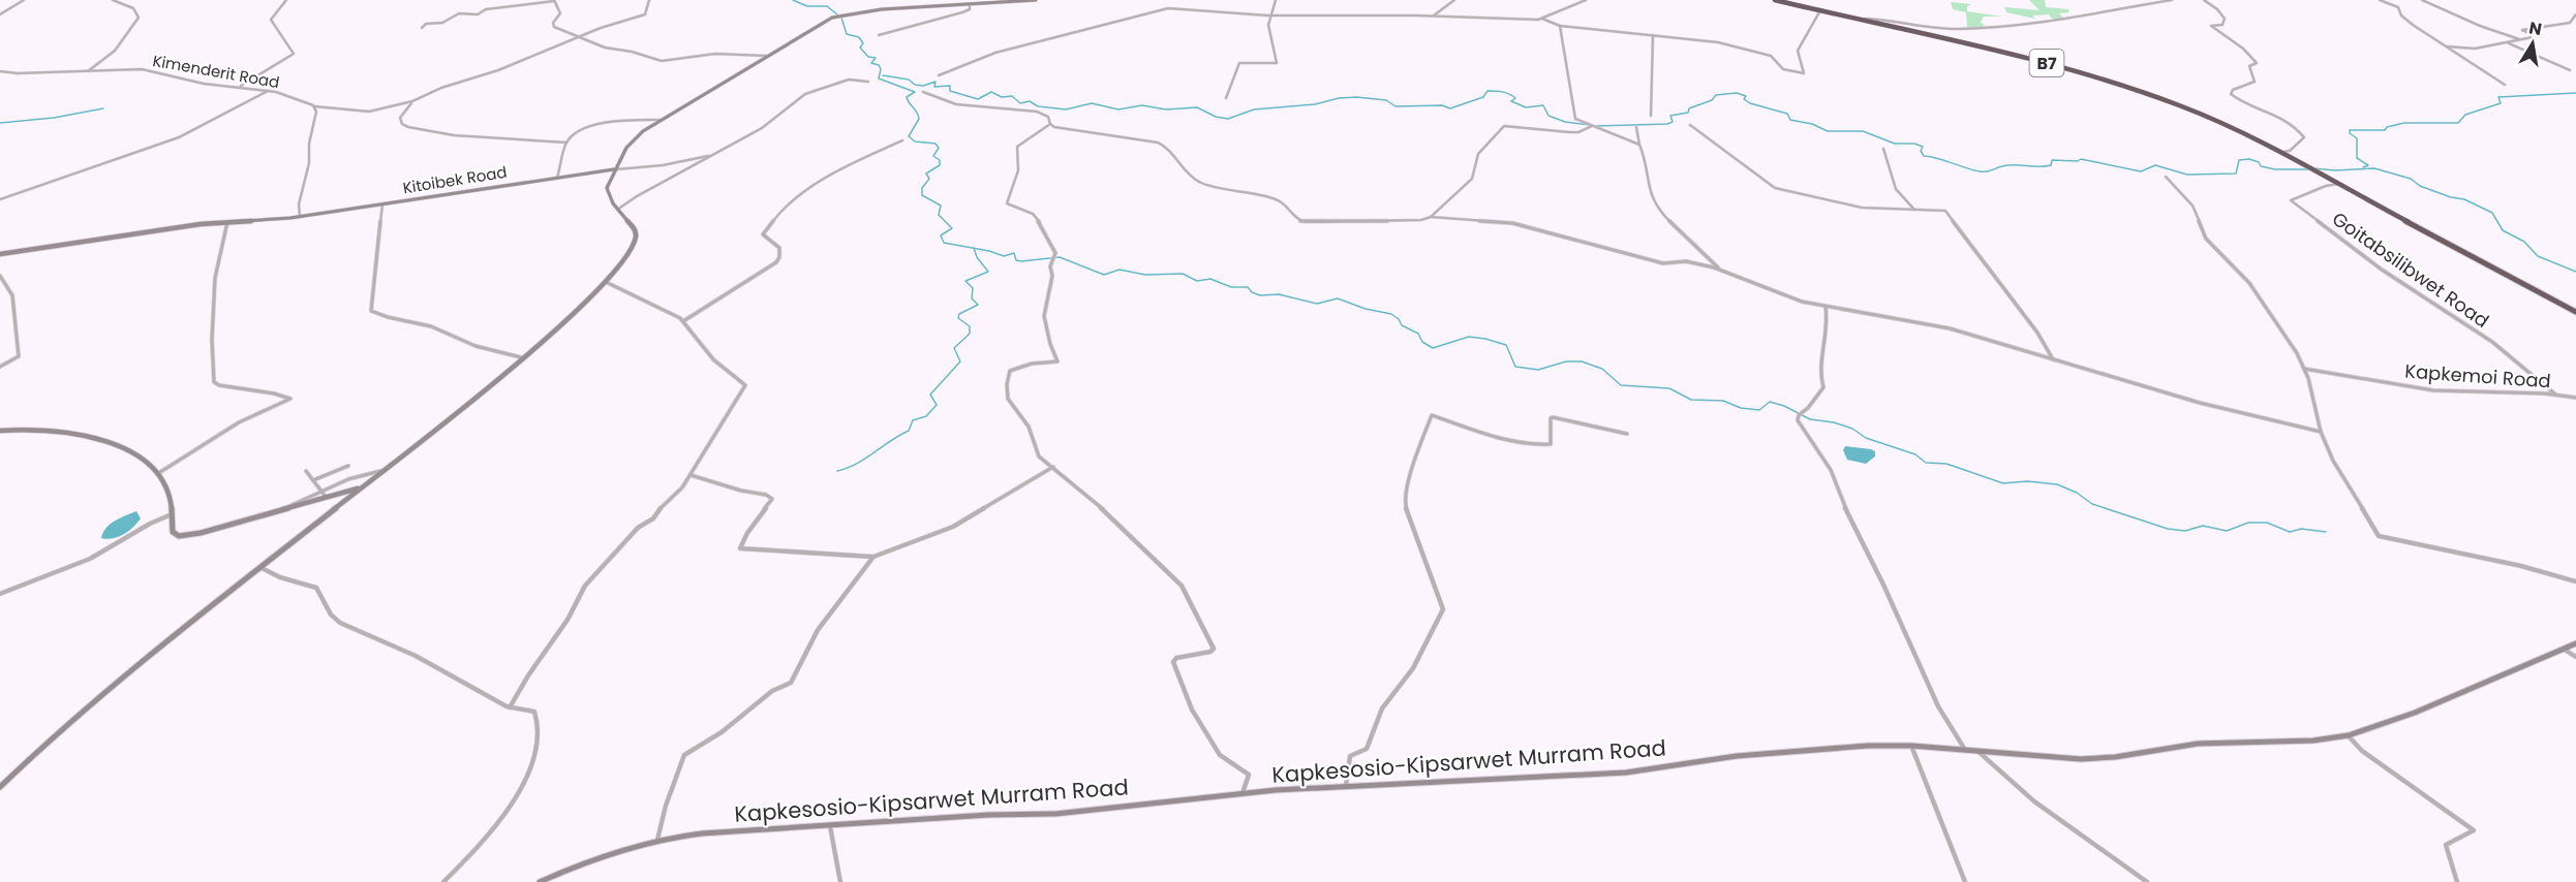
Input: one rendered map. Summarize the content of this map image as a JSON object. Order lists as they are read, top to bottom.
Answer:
{
  "streets": {
    "highway": ["B7"],
    "street": [
      "Kimenderit Road",
      "Kitoibek Road",
      "Goitabsilibwet Road",
      "Kapkemoi Road",
      "Kapkesosio-Kipsarwet Murram Road"
    ]
  },
  "crossings": [
    ["B7", "Goitabsilibwet Road"],
    ["Goitabsilibwet Road", "Kapkemoi Road"]
  ],
  "north": "top"
}
